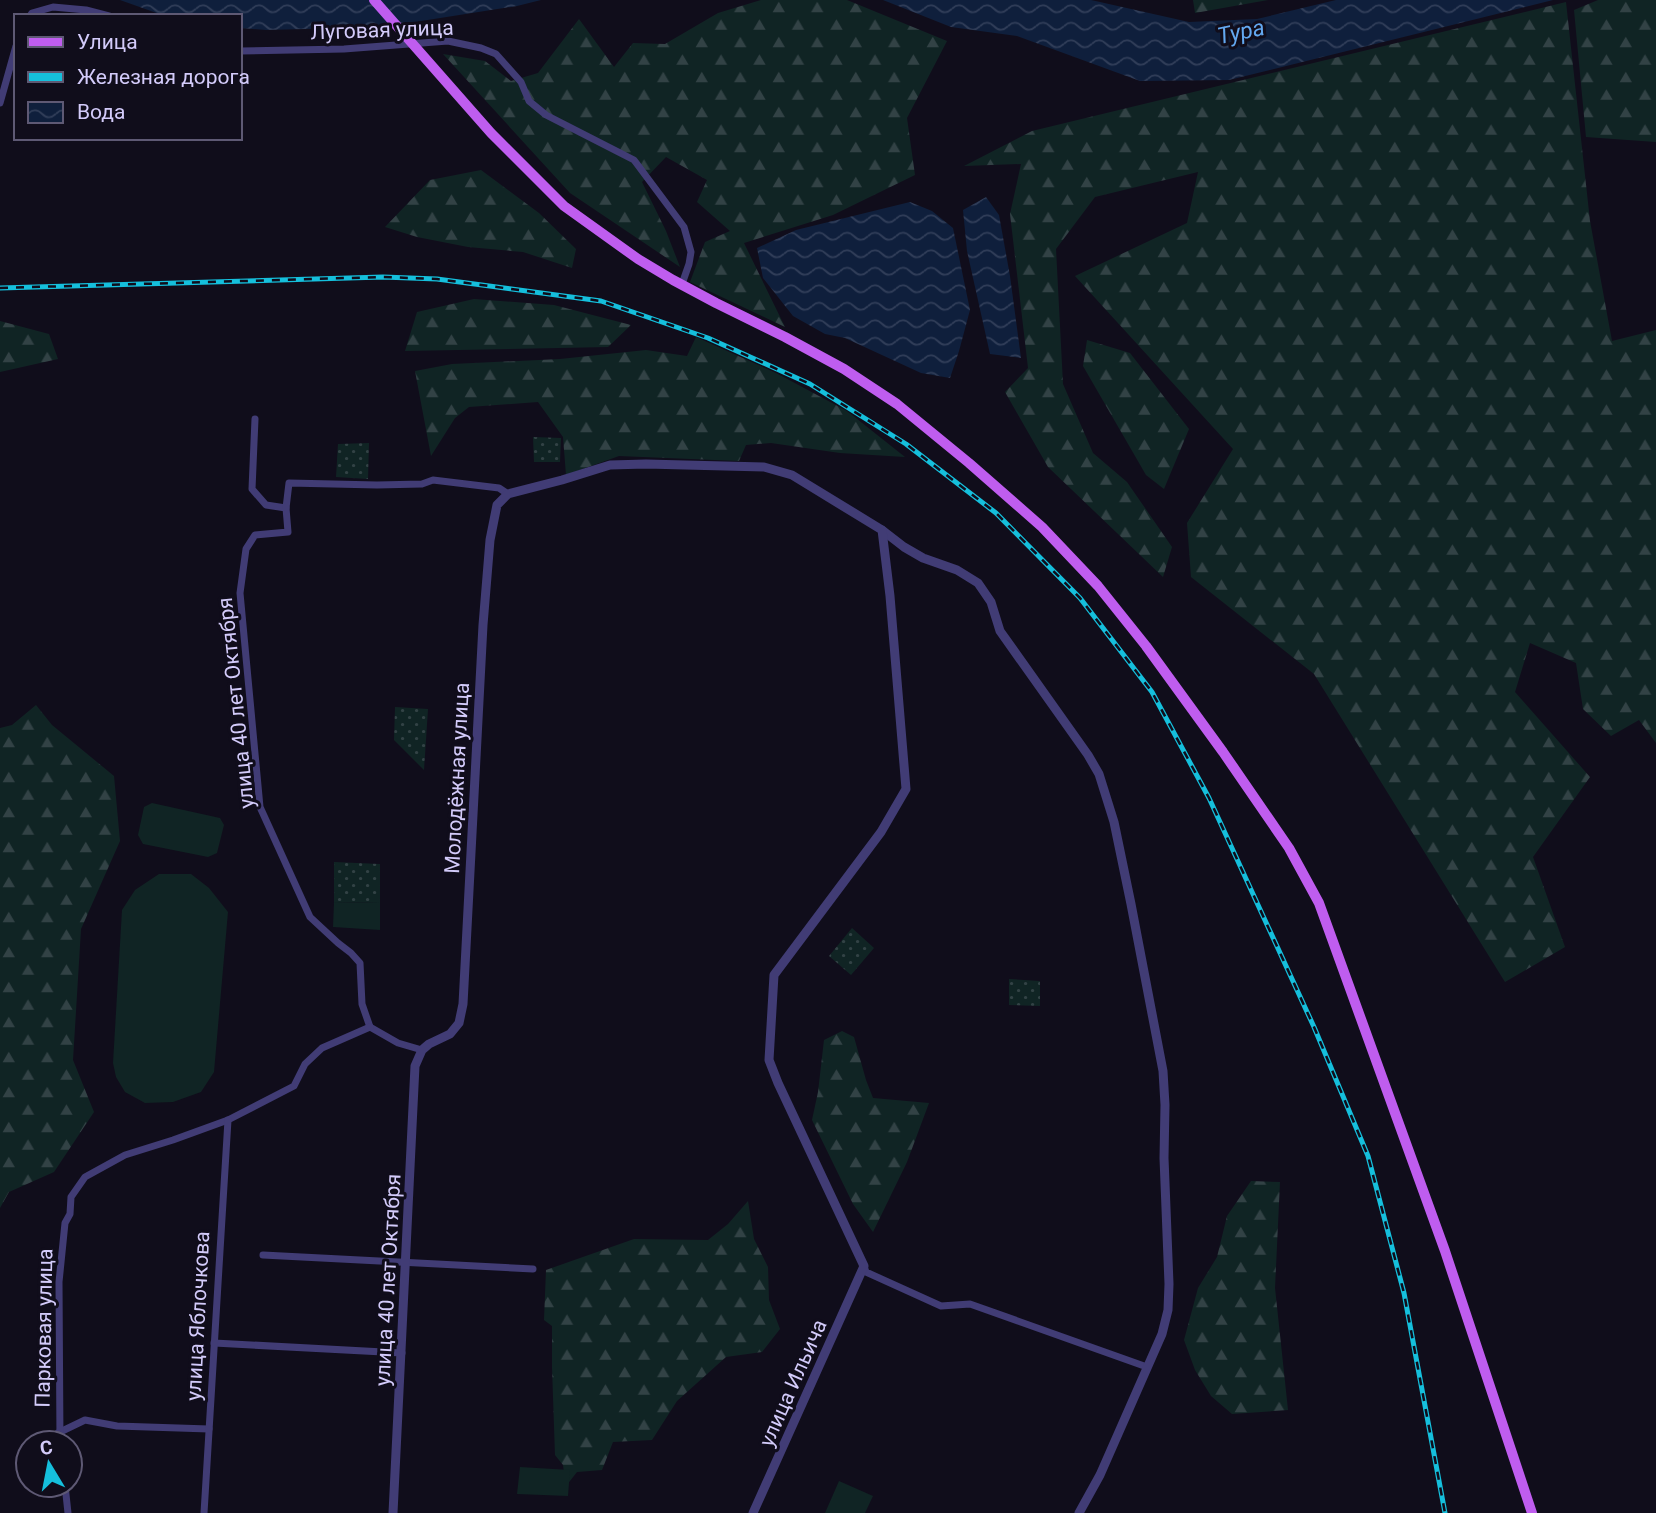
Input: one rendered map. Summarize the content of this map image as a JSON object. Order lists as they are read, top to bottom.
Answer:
{
  "streets": {
    "street": [
      "Луговая улица",
      "улица 40 лет Октября",
      "Молодёжная улица",
      "улица Яблочкова",
      "Парковая улица",
      "улица Ильича"
    ]
  },
  "crossings": [
    ["улица 40 лет Октября", "Молодёжная улица"],
    ["улица Яблочкова", "Парковая улица"]
  ],
  "water": ["Тура"],
  "legend": ["Улица", "Железная дорога", "Вода"],
  "north": "top"
}
